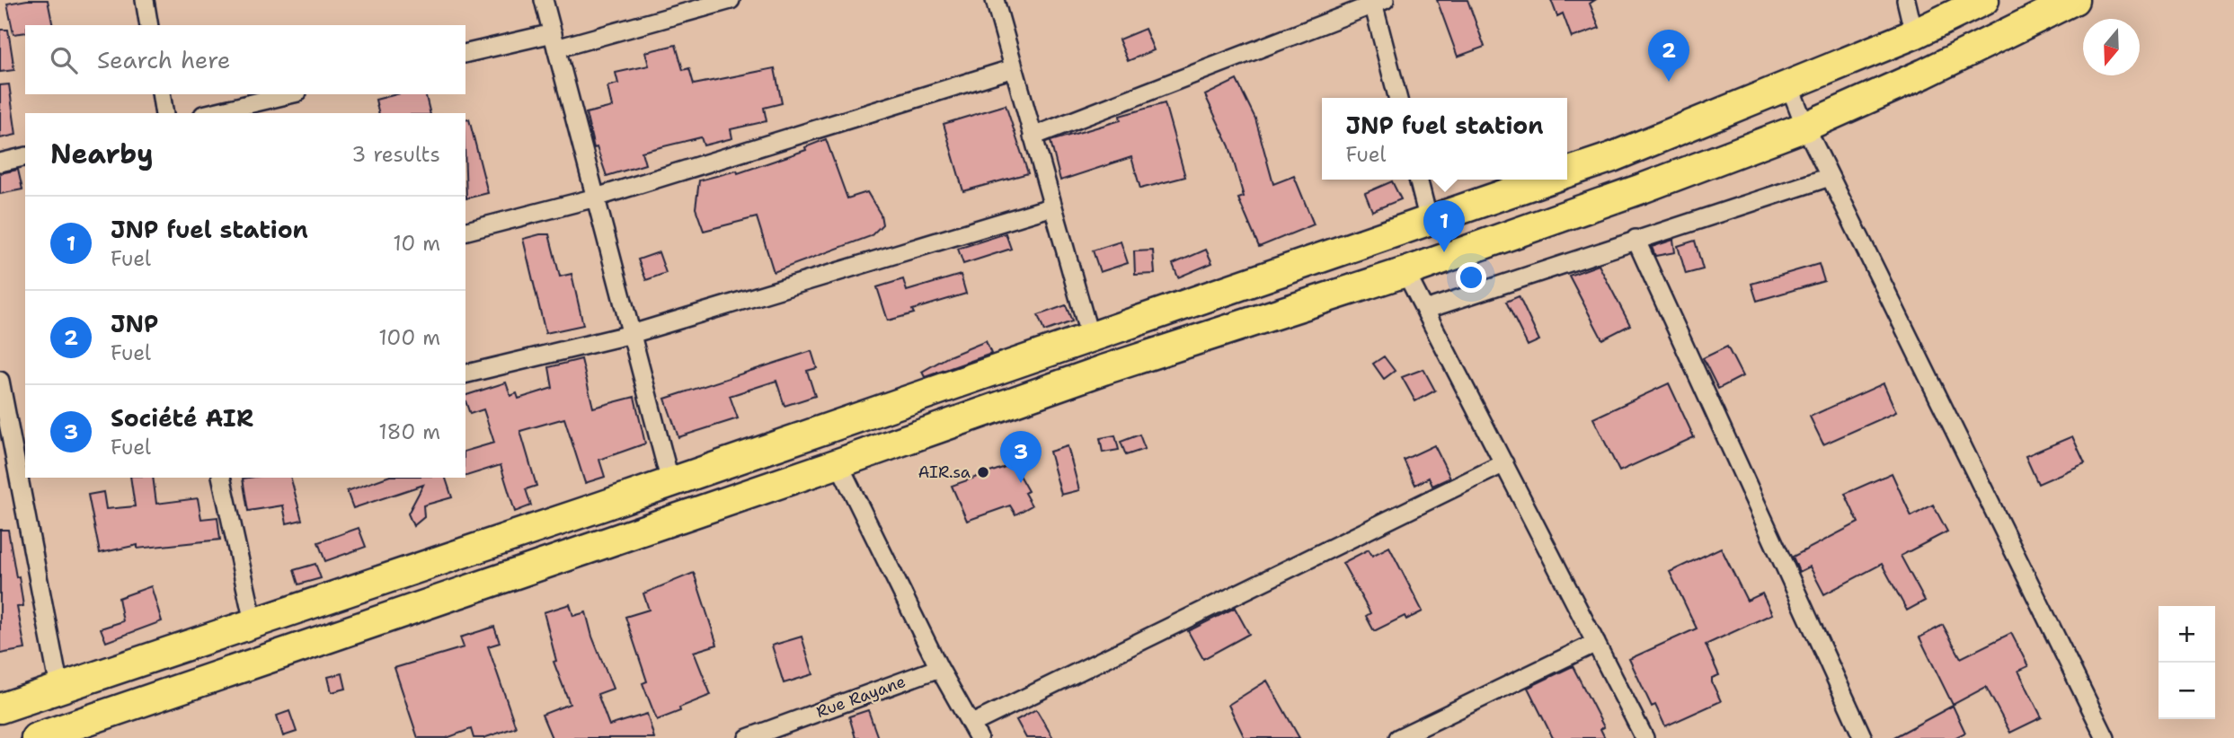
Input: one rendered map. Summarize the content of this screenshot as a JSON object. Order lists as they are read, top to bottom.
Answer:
{
  "streets": {
    "street": ["Rue Rayane"]
  },
  "places": ["AIR.sa"],
  "north": "bottom",
  "page": {
    "search": "Search here",
    "pins": ["2", "1", "3"],
    "popup": ["JNP fuel station", "Fuel"],
    "heading": ["Nearby", "3 results"],
    "list": [
      {
        "mark": "1",
        "name": "JNP fuel station",
        "note": "Fuel",
        "value": "10 m"
      },
      {
        "mark": "2",
        "name": "JNP",
        "note": "Fuel",
        "value": "100 m"
      },
      {
        "mark": "3",
        "name": "Société AIR",
        "note": "Fuel",
        "value": "180 m"
      }
    ],
    "map_buttons": ["+", "−"]
  }
}
